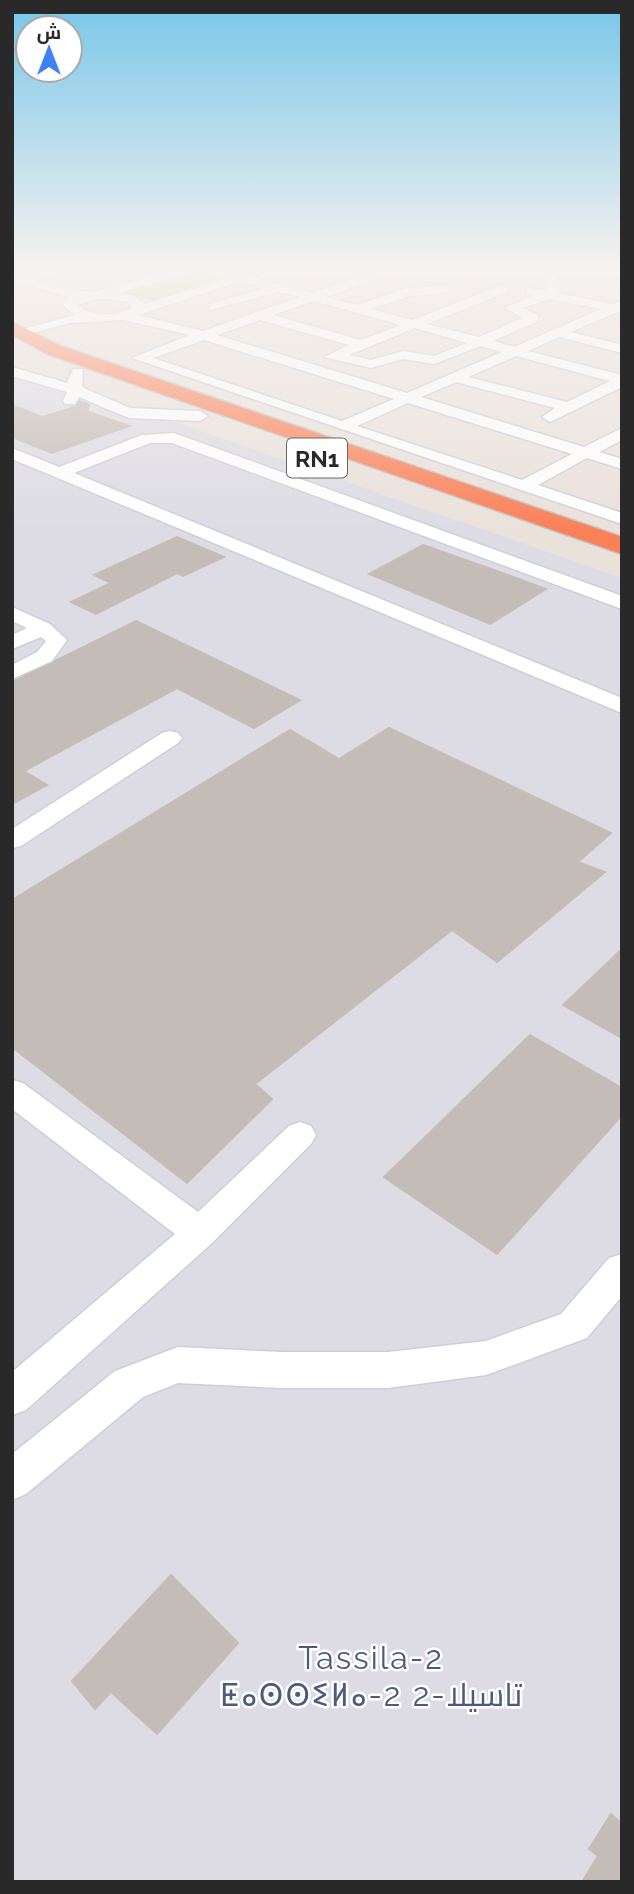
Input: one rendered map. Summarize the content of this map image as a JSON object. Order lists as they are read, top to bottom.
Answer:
{
  "streets": {
    "highway": ["RN1"]
  },
  "districts": ["Tassila-2 ⵟⴰⵙⵙⵉⵍⴰ-2 2-تاسيلا"],
  "north": "top"
}
